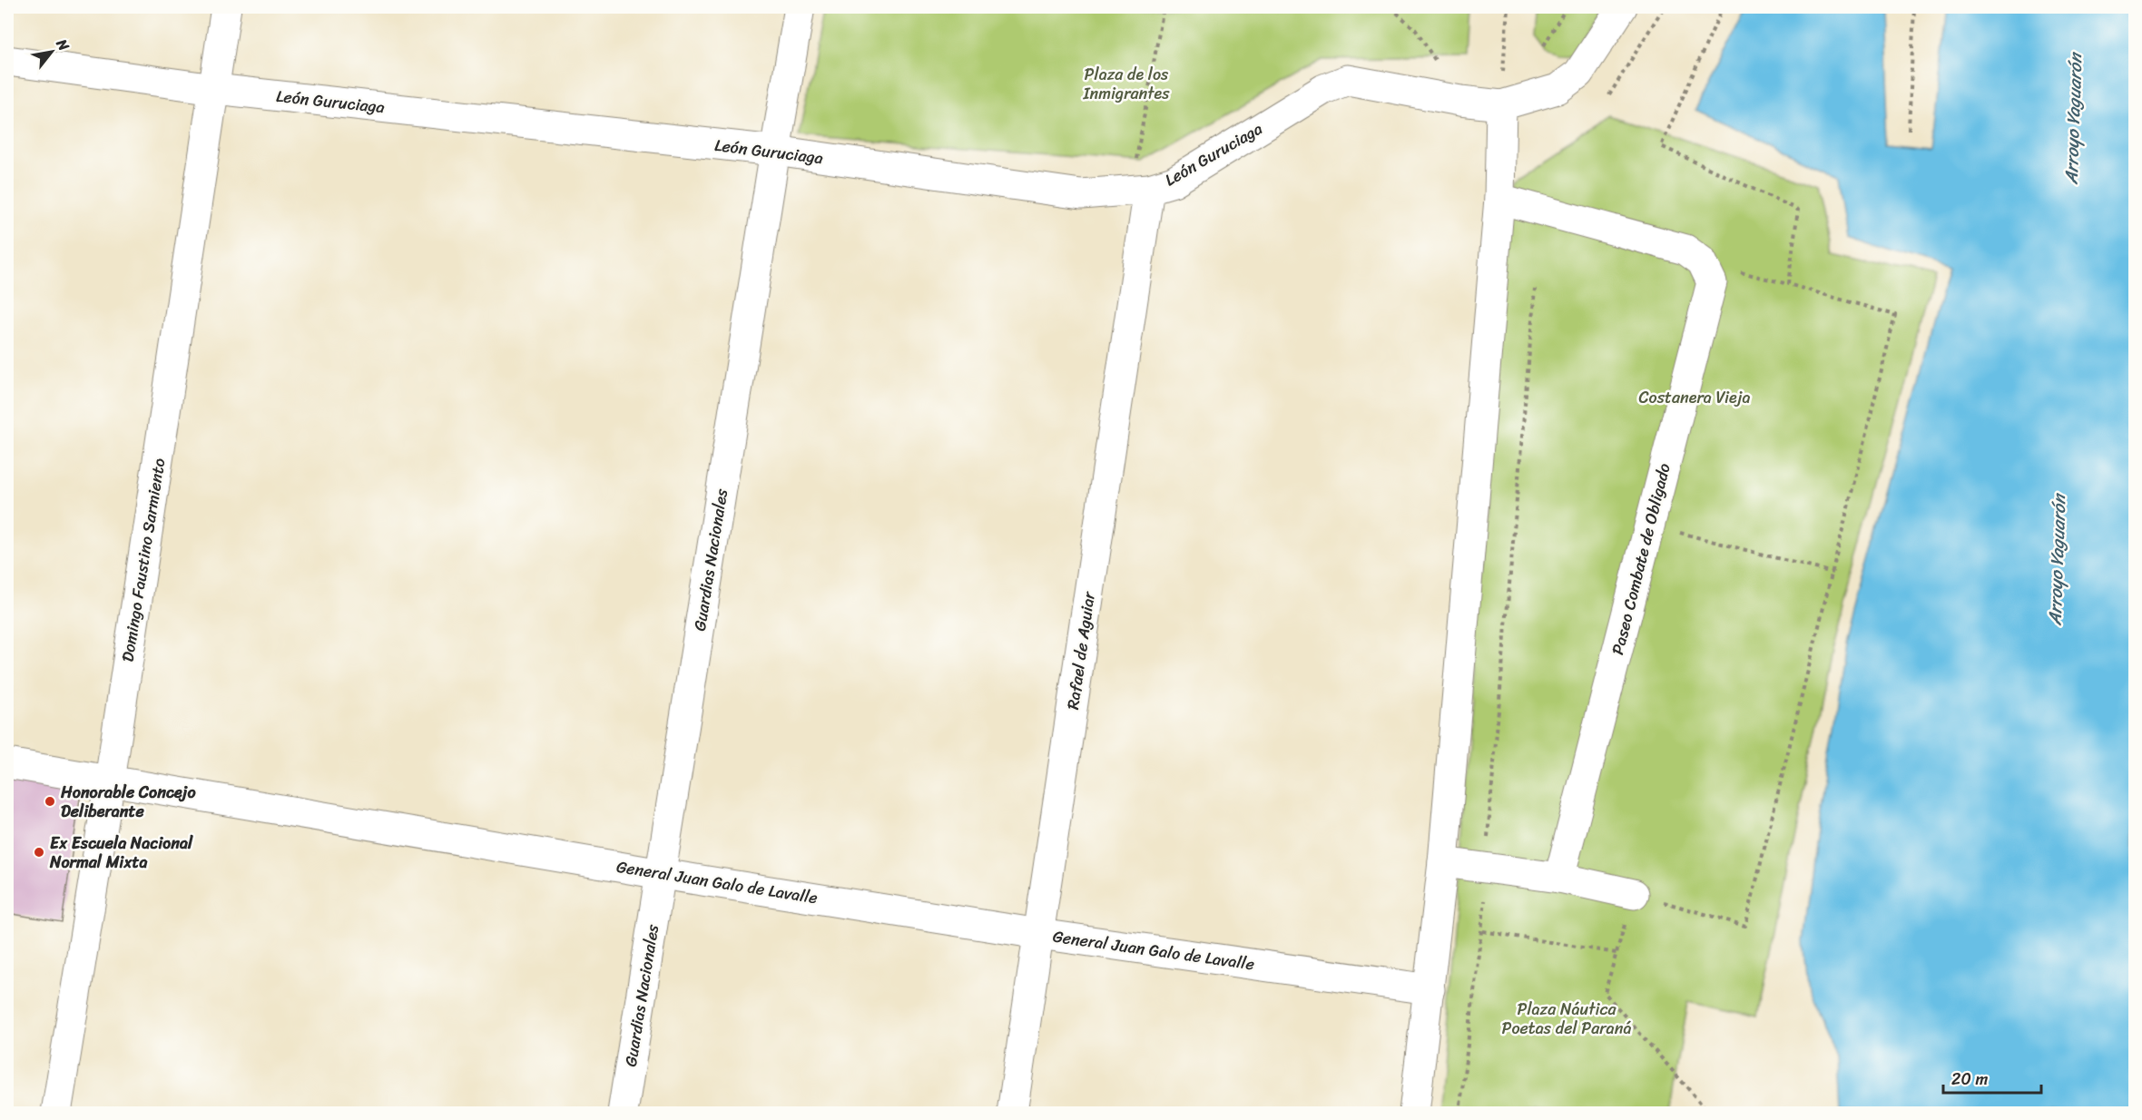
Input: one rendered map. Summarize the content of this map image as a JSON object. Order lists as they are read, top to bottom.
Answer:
{
  "streets": {
    "street": [
      "León Guruciaga",
      "Paseo Combate de Obligado",
      "Domingo Faustino Sarmiento",
      "Guardias Nacionales",
      "Rafael de Aguiar",
      "General Juan Galo de Lavalle"
    ]
  },
  "crossings": [
    ["León Guruciaga", "Domingo Faustino Sarmiento"],
    ["León Guruciaga", "Guardias Nacionales"],
    ["León Guruciaga", "Rafael de Aguiar"],
    ["Domingo Faustino Sarmiento", "General Juan Galo de Lavalle"],
    ["Guardias Nacionales", "General Juan Galo de Lavalle"],
    ["Rafael de Aguiar", "General Juan Galo de Lavalle"]
  ],
  "water": ["Arroyo Yaguarón"],
  "parks": ["Plaza de los Inmigrantes", "Costanera Vieja", "Plaza Náutica Poetas del Paraná"],
  "places": ["Honorable Concejo Deliberante", "Ex Escuela Nacional Normal Mixta"],
  "scale_bar": "20 m",
  "north": "top right"
}
